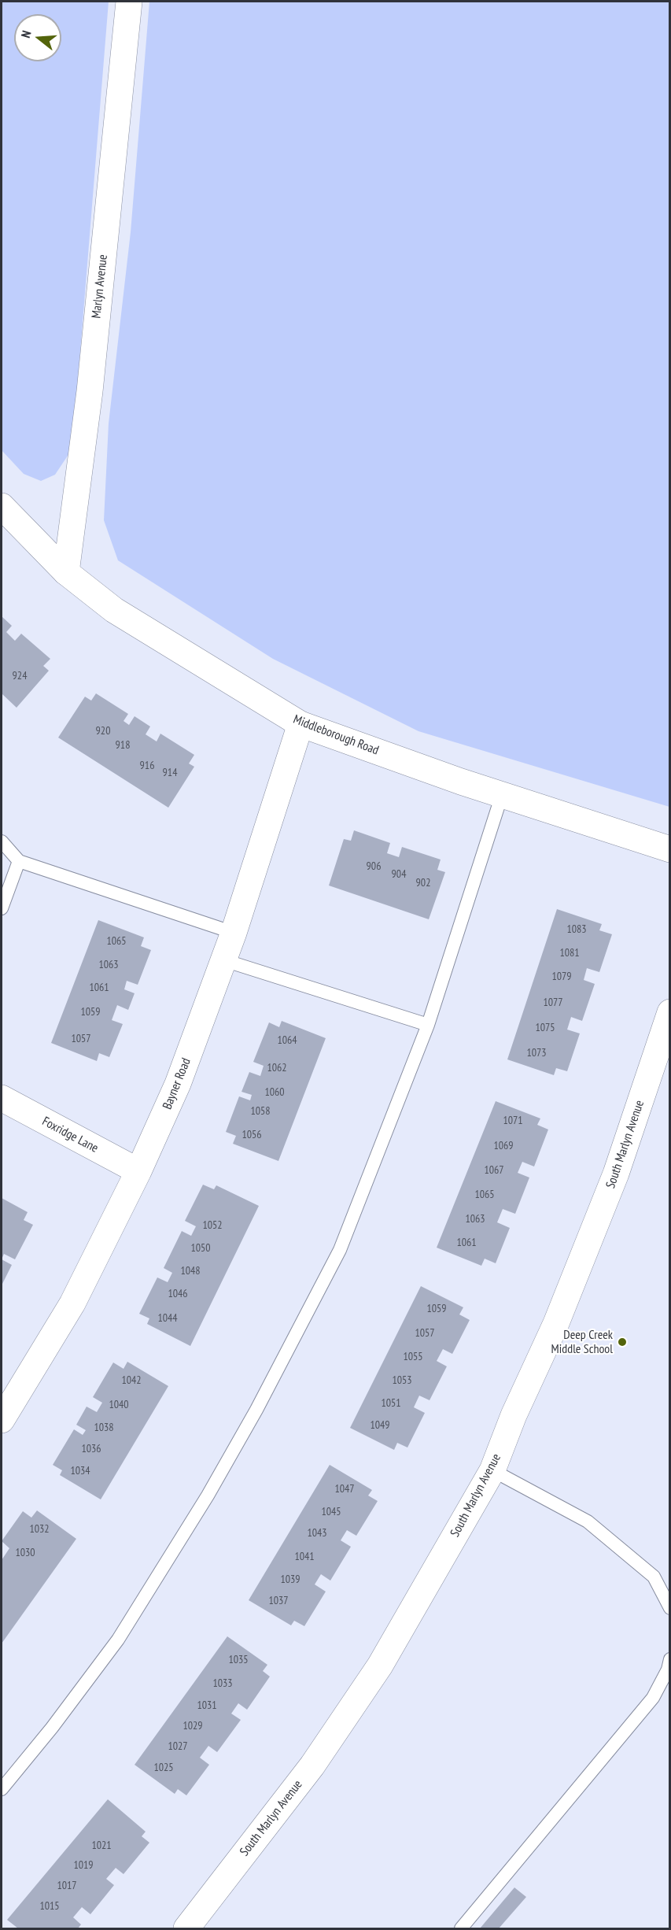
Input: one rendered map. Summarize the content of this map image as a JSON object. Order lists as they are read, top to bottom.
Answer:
{
  "streets": {
    "street": [
      "Marlyn Avenue",
      "Middleborough Road",
      "Bayner Road",
      "Foxridge Lane",
      "South Marlyn Avenue"
    ]
  },
  "crossings": [
    ["Marlyn Avenue", "Middleborough Road"],
    ["Middleborough Road", "Bayner Road"],
    ["Bayner Road", "Foxridge Lane"]
  ],
  "places": ["Deep Creek Middle School"],
  "house_numbers": [
    "924",
    "920",
    "918",
    "916",
    "914",
    "906",
    "904",
    "902",
    "1083",
    "1065",
    "1081",
    "1063",
    "1079",
    "1061",
    "1077",
    "1059",
    "1075",
    "1057",
    "1064",
    "1073",
    "1062",
    "1060",
    "1058",
    "1071",
    "1056",
    "1069",
    "1067",
    "1065",
    "1063",
    "1052",
    "1061",
    "1050",
    "1048",
    "1046",
    "1059",
    "1044",
    "1057",
    "1055",
    "1042",
    "1053",
    "1051",
    "1040",
    "1049",
    "1038",
    "1036",
    "1034",
    "1047",
    "1045",
    "1032",
    "1043",
    "1030",
    "1041",
    "1039",
    "1037",
    "1035",
    "1033",
    "1031",
    "1029",
    "1027",
    "1025",
    "1021",
    "1019",
    "1017",
    "1015"
  ],
  "north": "left"
}
